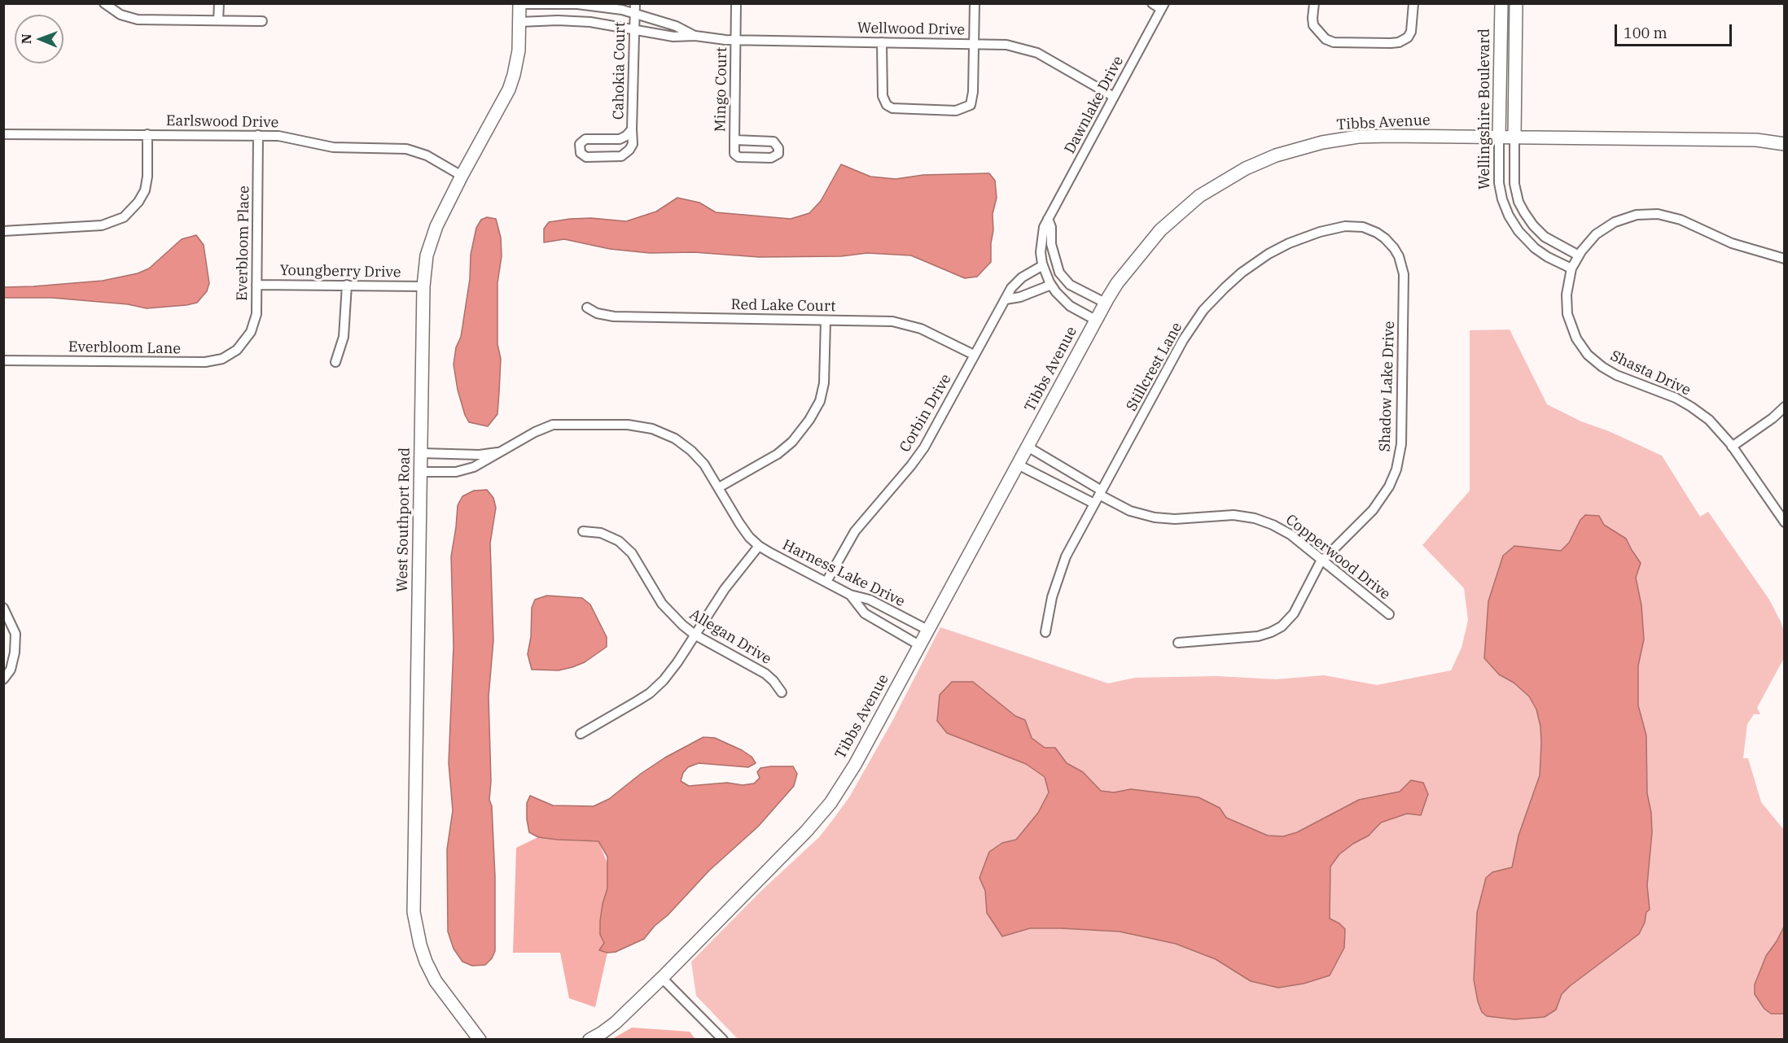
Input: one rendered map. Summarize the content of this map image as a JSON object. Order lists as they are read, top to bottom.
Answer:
{
  "streets": {
    "street": [
      "Wellwood Drive",
      "Cahokia Court",
      "Mingo Court",
      "Dawnlake Drive",
      "Wellingshire Boulevard",
      "Earlswood Drive",
      "Tibbs Avenue",
      "Everbloom Place",
      "Youngberry Drive",
      "Red Lake Court",
      "Everbloom Lane",
      "Stillcrest Lane",
      "Shasta Drive",
      "Shadow Lake Drive",
      "Corbin Drive",
      "West Southport Road",
      "Copperwood Drive",
      "Harness Lake Drive",
      "Allegan Drive"
    ]
  },
  "crossings": [
    ["Wellwood Drive", "Cahokia Court"],
    ["Wellwood Drive", "Mingo Court"],
    ["Wellwood Drive", "Dawnlake Drive"],
    ["Wellwood Drive", "West Southport Road"],
    ["Dawnlake Drive", "Tibbs Avenue"],
    ["Dawnlake Drive", "Corbin Drive"],
    ["Wellingshire Boulevard", "Tibbs Avenue"],
    ["Wellingshire Boulevard", "Shasta Drive"],
    ["Earlswood Drive", "Everbloom Place"],
    ["Earlswood Drive", "West Southport Road"],
    ["Tibbs Avenue", "Copperwood Drive"],
    ["Tibbs Avenue", "Harness Lake Drive"],
    ["Everbloom Place", "Youngberry Drive"],
    ["Everbloom Place", "Everbloom Lane"],
    ["Youngberry Drive", "West Southport Road"],
    ["Red Lake Court", "Corbin Drive"],
    ["Stillcrest Lane", "Shadow Lake Drive"],
    ["Stillcrest Lane", "Copperwood Drive"],
    ["Shadow Lake Drive", "Copperwood Drive"],
    ["Corbin Drive", "Harness Lake Drive"],
    ["West Southport Road", "Harness Lake Drive"]
  ],
  "scale_bar": "100 m",
  "north": "left"
}
